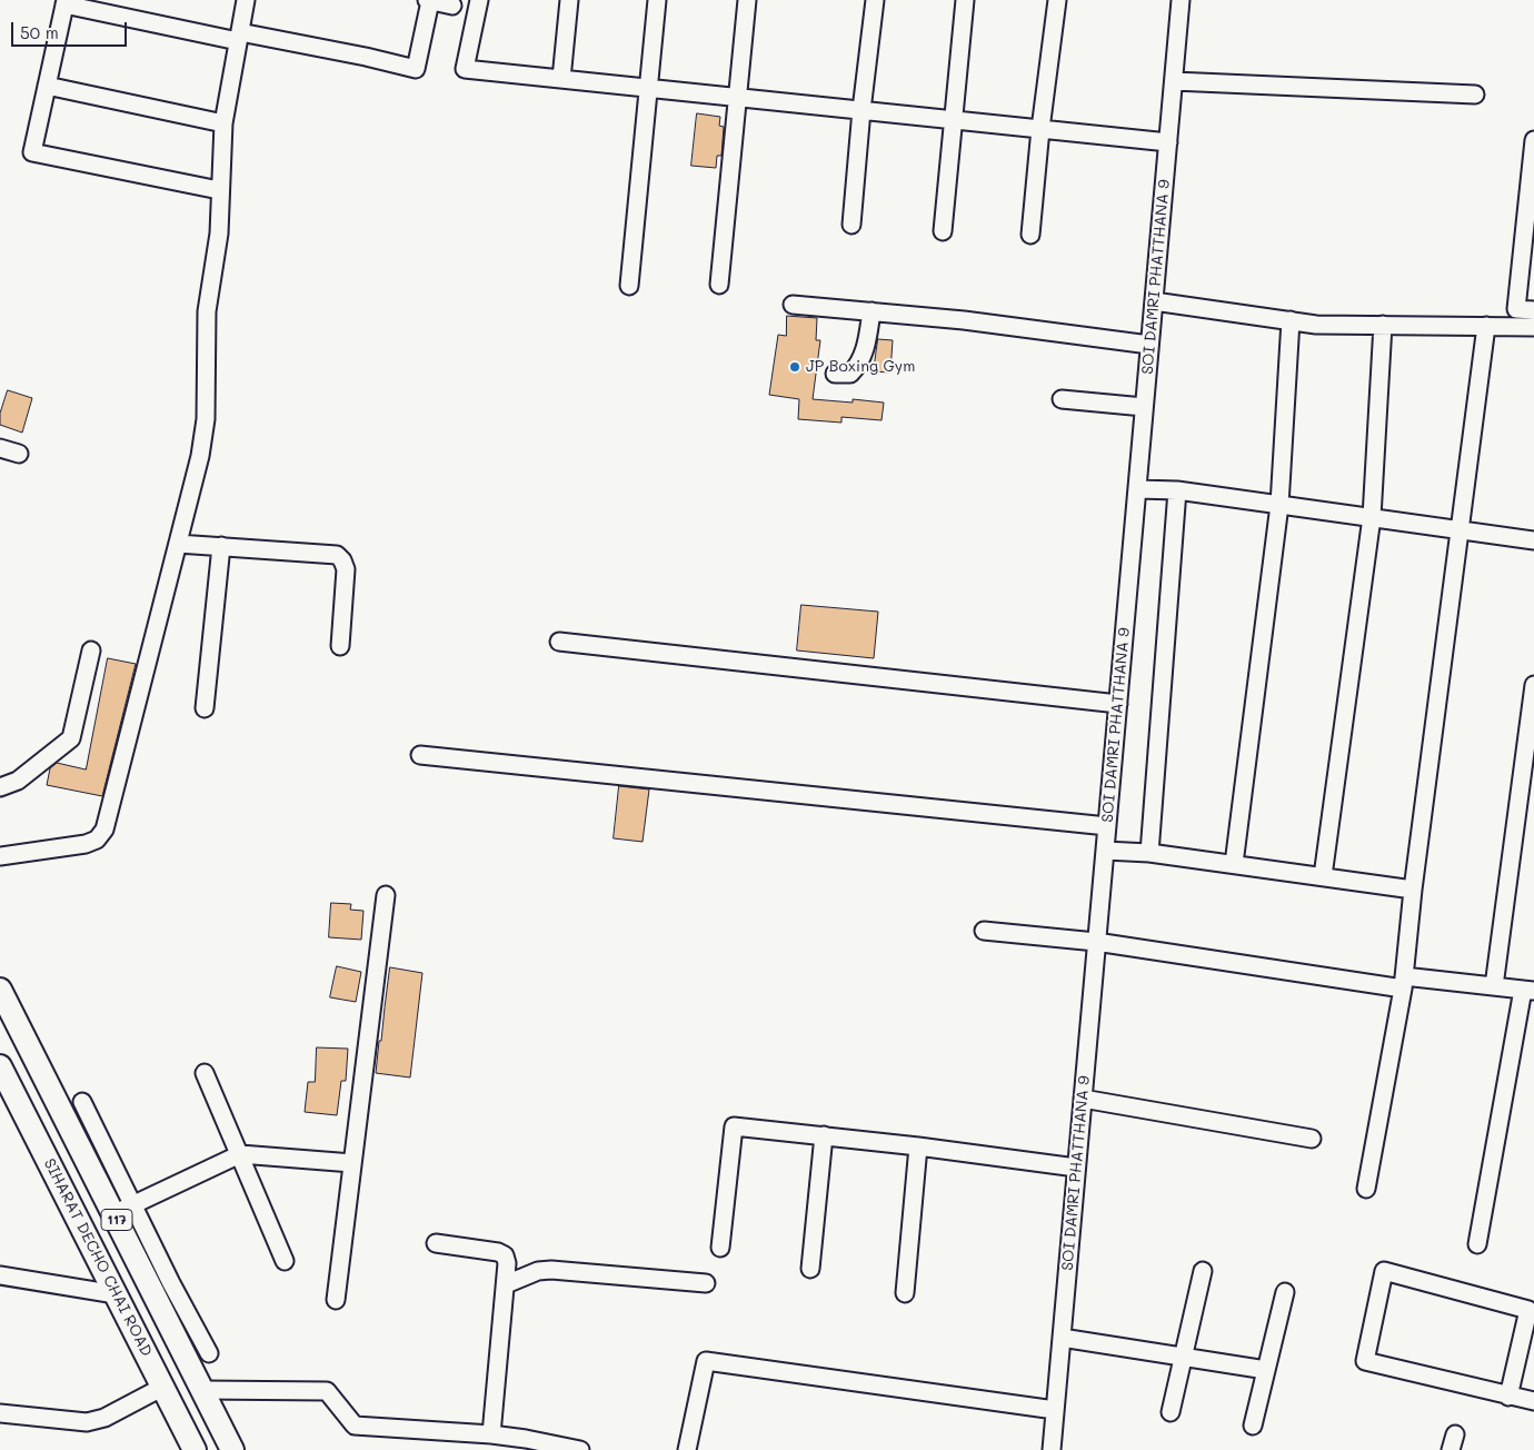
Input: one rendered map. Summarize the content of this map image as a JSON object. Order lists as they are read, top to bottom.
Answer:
{
  "streets": {
    "main road": ["117", "SIHARAT DECHO CHAI ROAD"],
    "street": ["SOI DAMRI PHATTHANA 9"]
  },
  "places": ["JP Boxing Gym"],
  "scale_bar": "50 m"
}
